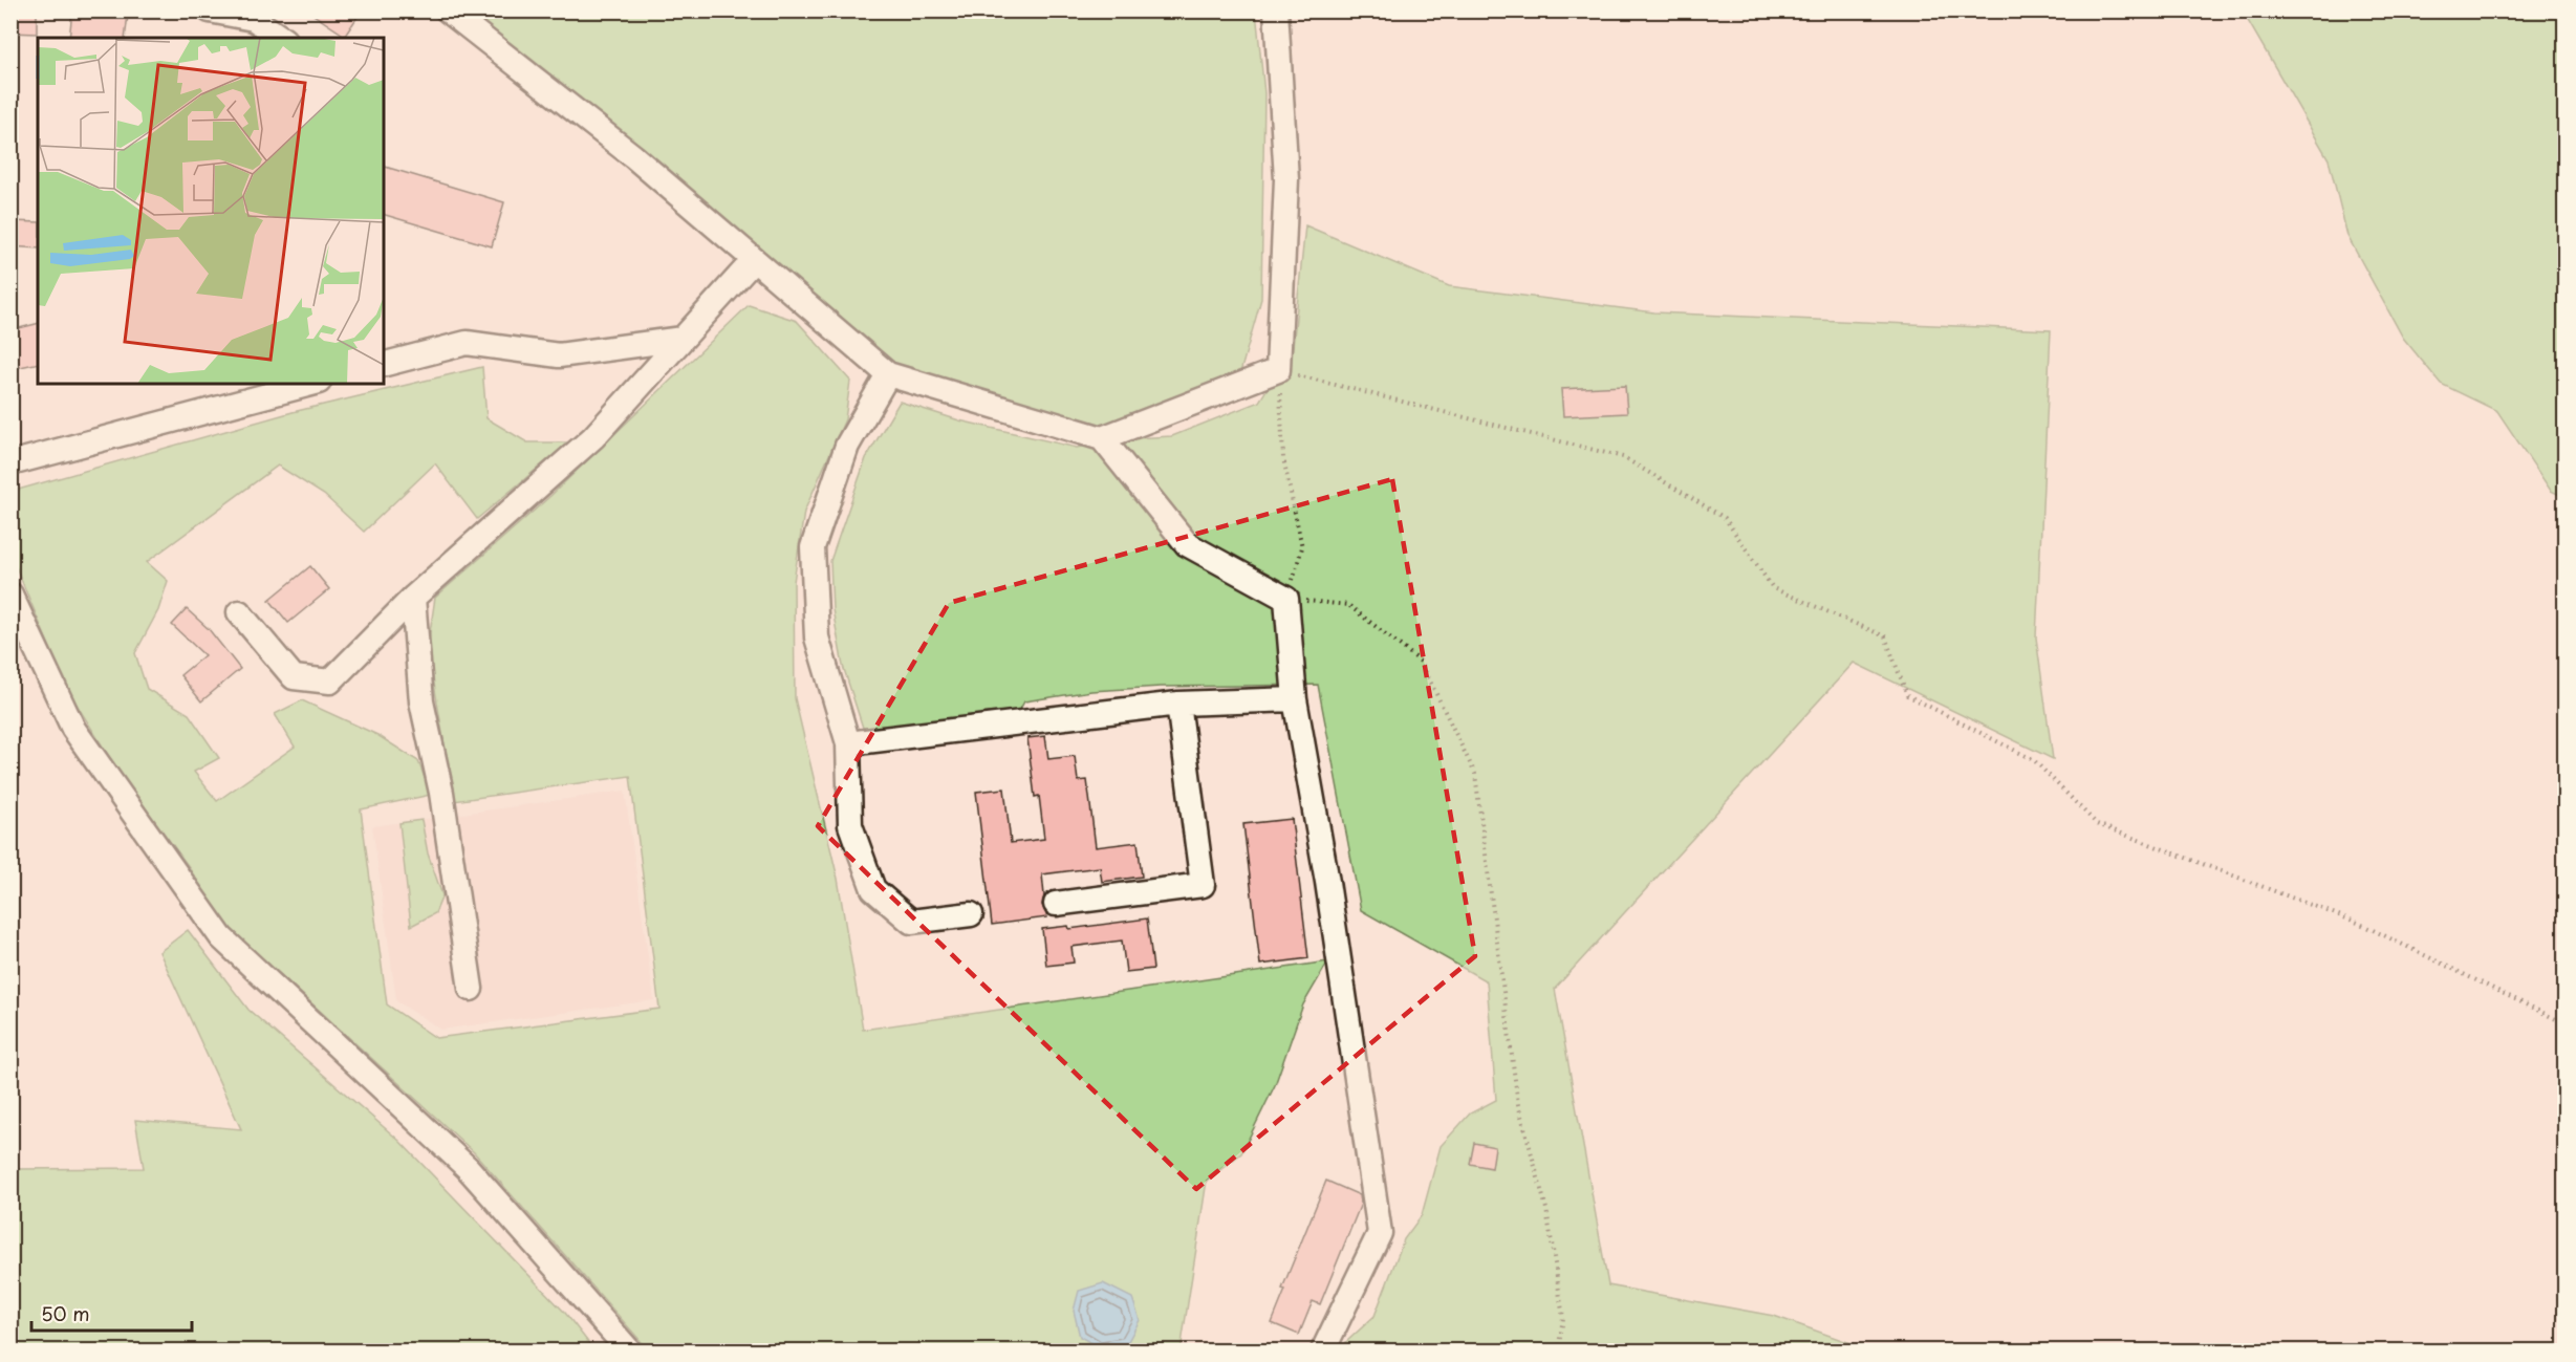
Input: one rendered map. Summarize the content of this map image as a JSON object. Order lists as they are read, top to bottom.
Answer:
{
  "scale_bar": "50 m"
}
